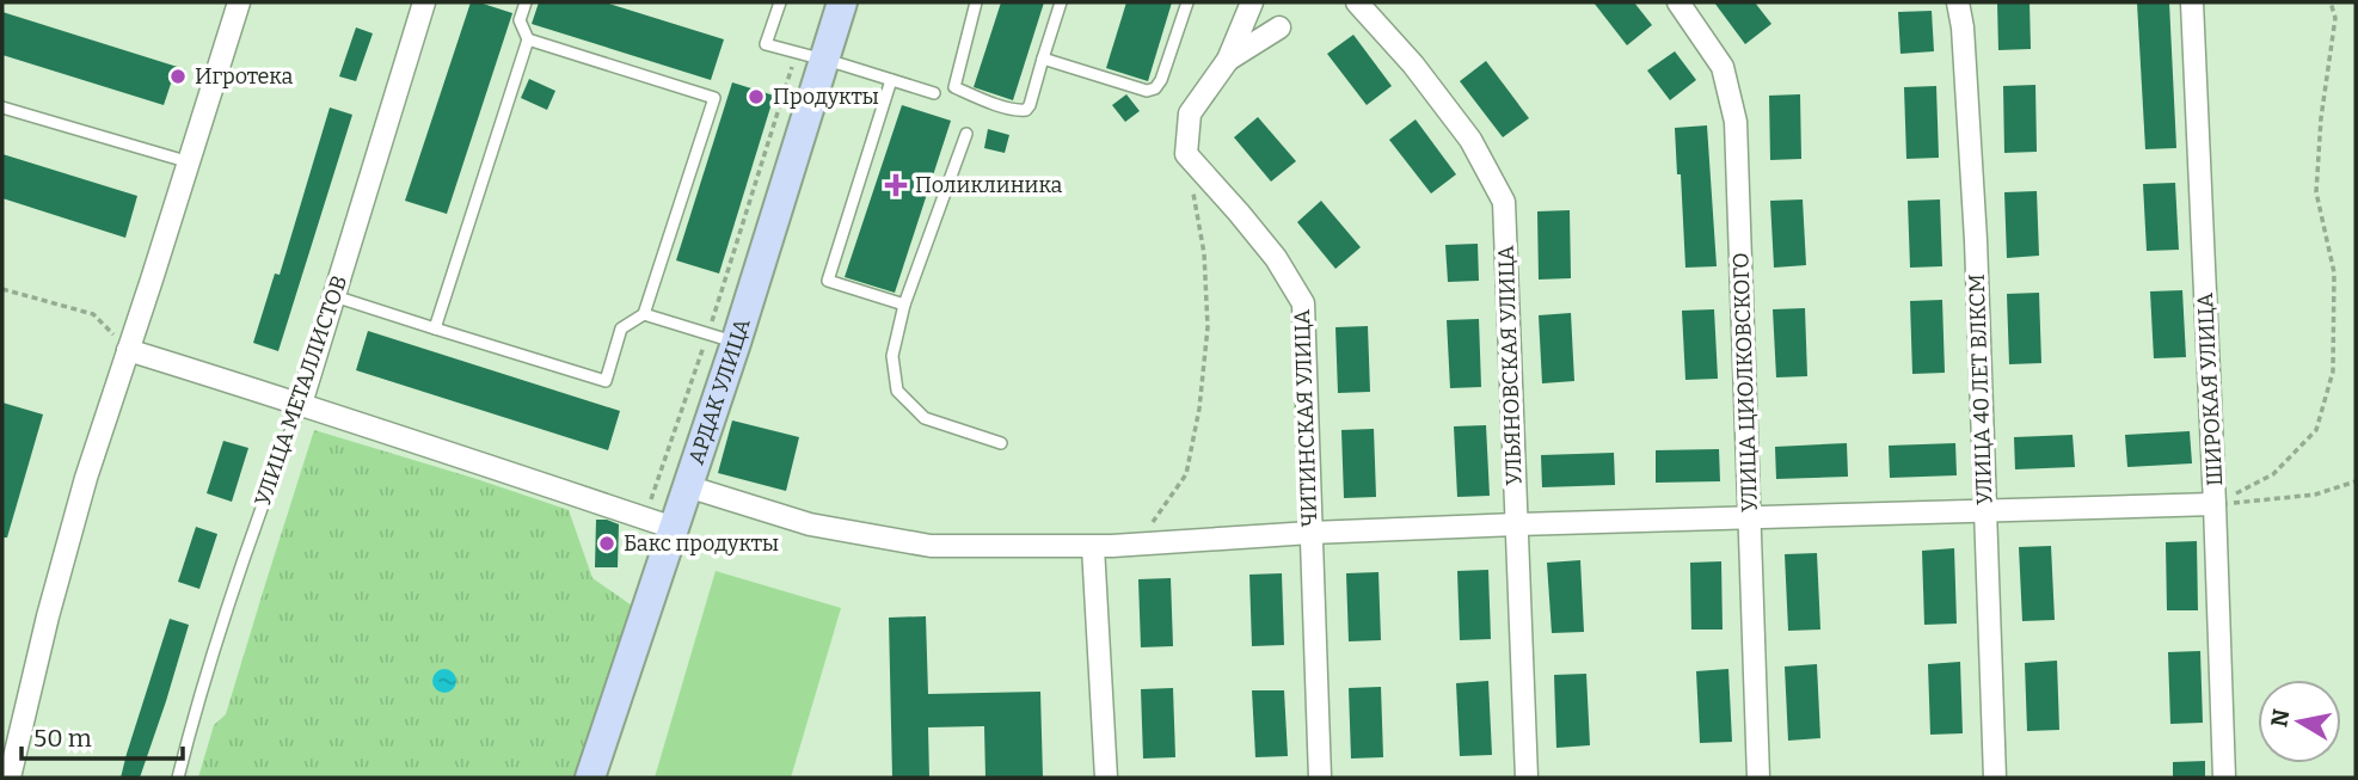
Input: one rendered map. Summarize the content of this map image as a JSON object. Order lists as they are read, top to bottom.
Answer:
{
  "streets": {
    "street": [
      "УЛЬЯНОВСКАЯ УЛИЦА",
      "УЛИЦА ЦИОЛКОВСКОГО",
      "УЛИЦА 40 ЛЕТ ВЛКСМ",
      "ШИРОКАЯ УЛИЦА",
      "УЛИЦА МЕТАЛЛИСТОВ",
      "АРДАК УЛИЦА",
      "ЧИТИНСКАЯ УЛИЦА"
    ]
  },
  "places": {
    "other": ["Игротека", "Продукты", "Бакс продукты"],
    "health": ["Поликлиника"]
  },
  "scale_bar": "50 m",
  "north": "left"
}
